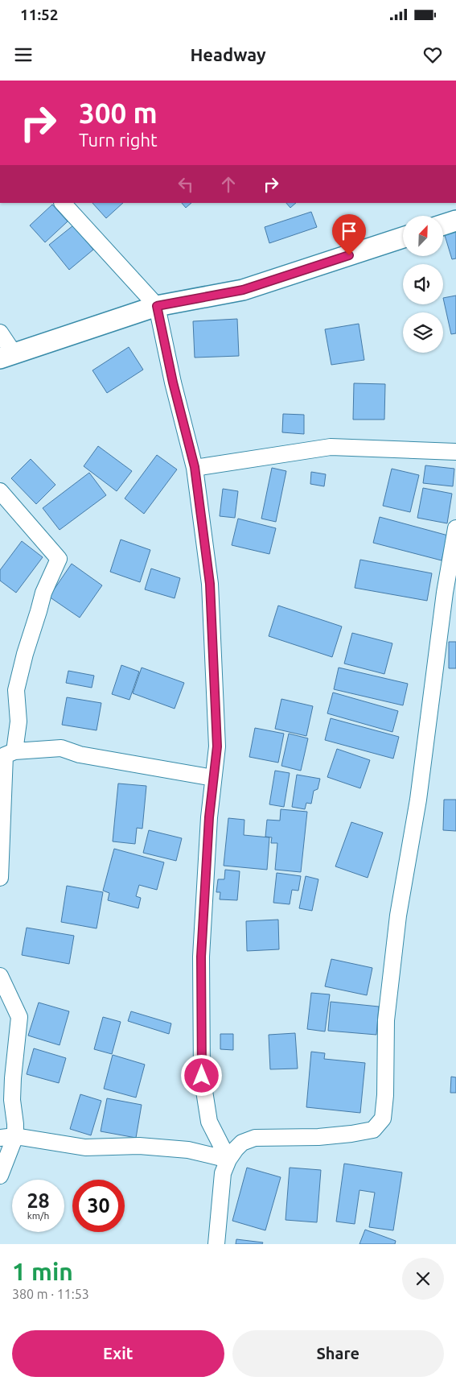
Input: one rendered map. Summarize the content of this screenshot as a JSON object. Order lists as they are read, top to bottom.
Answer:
{
  "north": "top right",
  "page": {
    "status": "11:52",
    "header": "Headway",
    "turn": ["300 m", "Turn right"],
    "speed": "28 km/h",
    "limit": "30",
    "heading": ["1 min", "380 m · 11:53"],
    "buttons": ["Exit", "Share"]
  }
}
